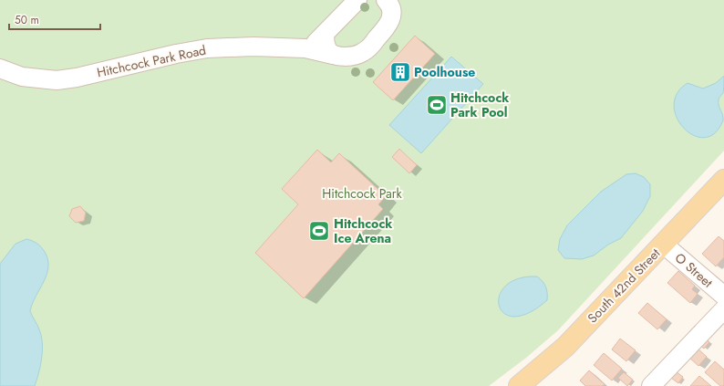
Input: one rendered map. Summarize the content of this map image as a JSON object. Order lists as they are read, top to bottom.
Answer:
{
  "streets": {
    "main road": ["South 42nd Street"],
    "street": ["Hitchcock Park Road", "O Street"]
  },
  "crossings": [
    ["O Street", "South 42nd Street"]
  ],
  "parks": ["Hitchcock Park"],
  "places": {
    "building": ["Poolhouse"],
    "sports": ["Hitchcock Park Pool", "Hitchcock Ice Arena"]
  },
  "scale_bar": "50 m"
}
